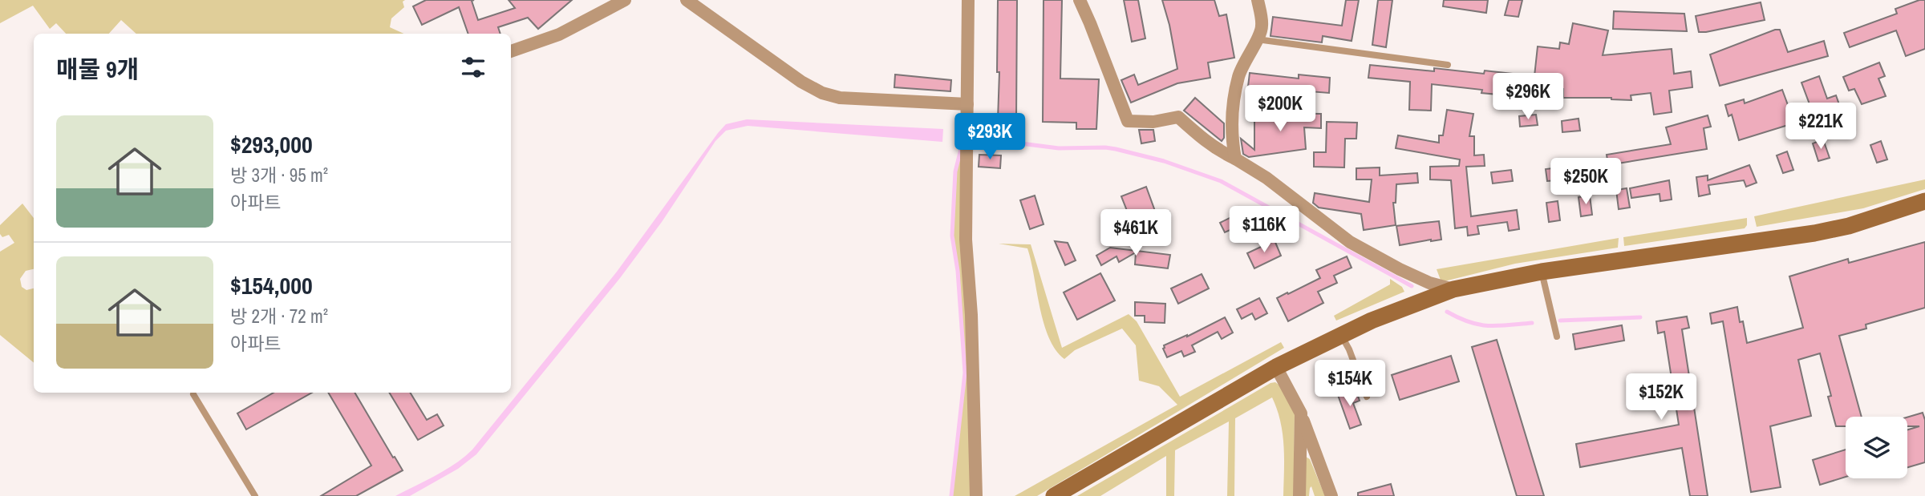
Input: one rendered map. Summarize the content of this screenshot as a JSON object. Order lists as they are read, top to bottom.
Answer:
{
  "page": {
    "heading": "매물 9개",
    "price": [
      "$296K",
      "$200K",
      "$221K",
      "$293K",
      "$250K",
      "$116K",
      "$461K",
      "$154K",
      "$152K"
    ],
    "list": [
      {
        "name": "$293,000",
        "note": "방 3개 · 95 m² · 아파트"
      },
      {
        "name": "$154,000",
        "note": "방 2개 · 72 m² · 아파트"
      }
    ]
  }
}
